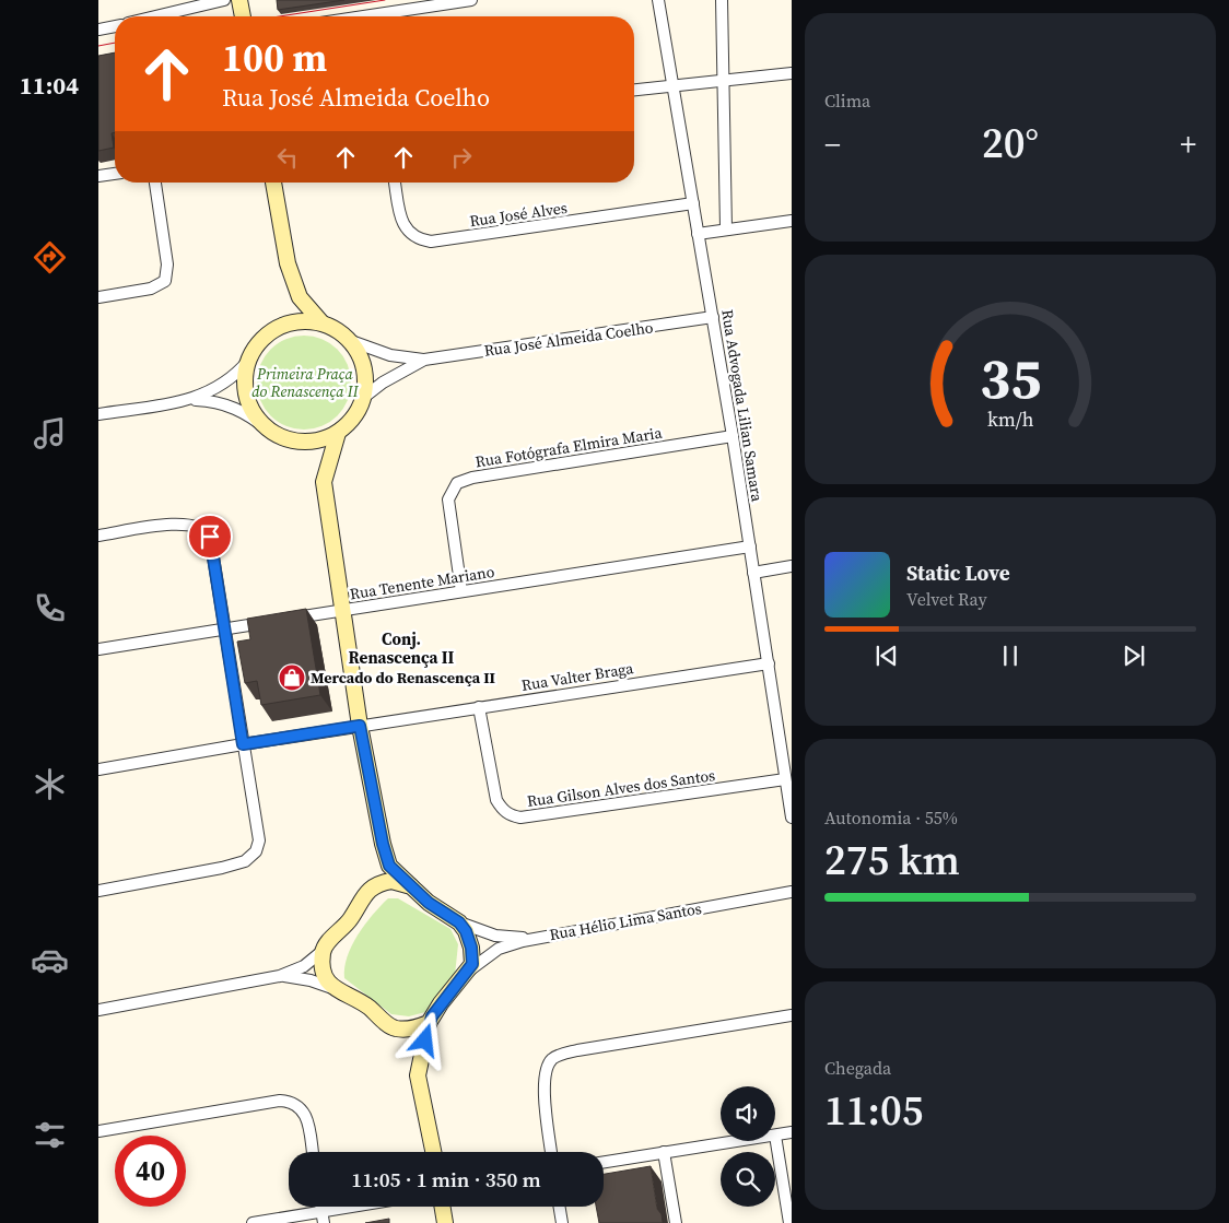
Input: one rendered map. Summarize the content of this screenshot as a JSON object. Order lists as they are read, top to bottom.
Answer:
{
  "streets": {
    "street": [
      "Rua José Alves",
      "Rua José Almeida Coelho",
      "Rua Advogada Lilian Samara",
      "Rua Fotógrafa Elmira Maria",
      "Rua Tenente Mariano",
      "Rua Valter Braga",
      "Rua Gilson Alves dos Santos",
      "Rua Hélio Lima Santos"
    ]
  },
  "crossings": [
    ["Rua José Alves", "Rua Advogada Lilian Samara"],
    ["Rua José Almeida Coelho", "Rua Advogada Lilian Samara"],
    ["Rua Advogada Lilian Samara", "Rua Fotógrafa Elmira Maria"],
    ["Rua Advogada Lilian Samara", "Rua Tenente Mariano"],
    ["Rua Advogada Lilian Samara", "Rua Valter Braga"],
    ["Rua Advogada Lilian Samara", "Rua Gilson Alves dos Santos"],
    ["Rua Fotógrafa Elmira Maria", "Rua Tenente Mariano"],
    ["Rua Valter Braga", "Rua Gilson Alves dos Santos"]
  ],
  "districts": ["Conj. Renascença II"],
  "parks": ["Primeira Praça do Renascença II"],
  "places": {
    "shop": ["Mercado do Renascença II"]
  },
  "page": {
    "tabs": "11:04",
    "tile": [
      "Clima",
      ["Autonomia · 55%", "275 km"],
      ["Chegada", "11:05"]
    ],
    "turn": ["100 m", "Rua José Almeida Coelho"],
    "heat": ["−", "20°", "+"],
    "song": ["Static Love", "Velvet Ray"],
    "limit": "40",
    "trip": "11:05 · 1 min · 350 m",
    "gauge": ["35", "km/h"]
  }
}
